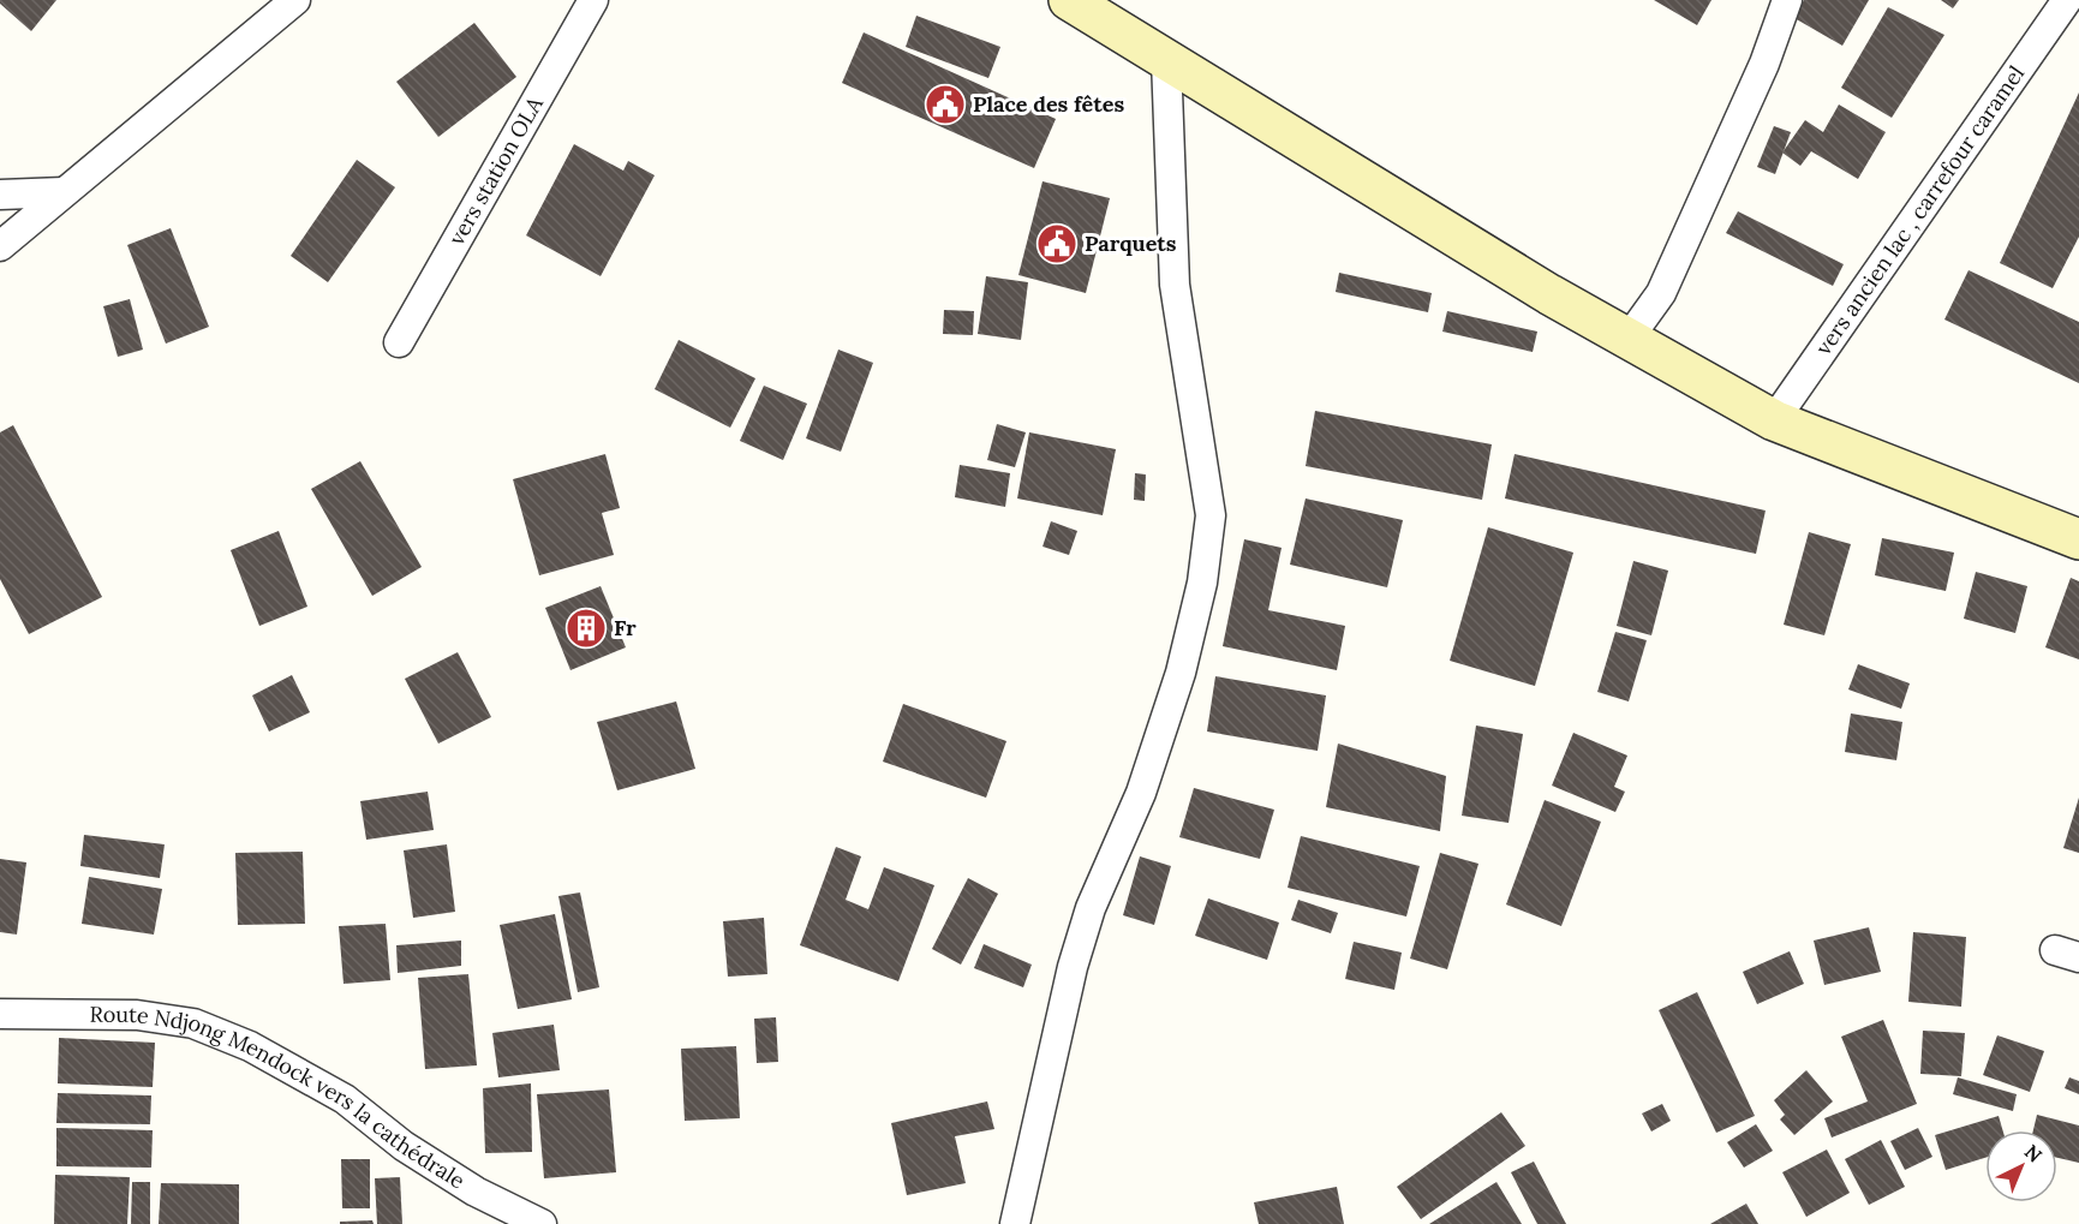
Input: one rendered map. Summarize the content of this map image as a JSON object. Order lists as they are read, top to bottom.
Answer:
{
  "streets": {
    "street": ["vers station OLA", "vers ancien lac , carrefour caramel", "Route Ndjong Mendock vers la cathédrale"]
  },
  "places": {
    "public building": ["Place des fêtes", "Parquets"],
    "building": ["Fr"]
  },
  "north": "top right"
}
